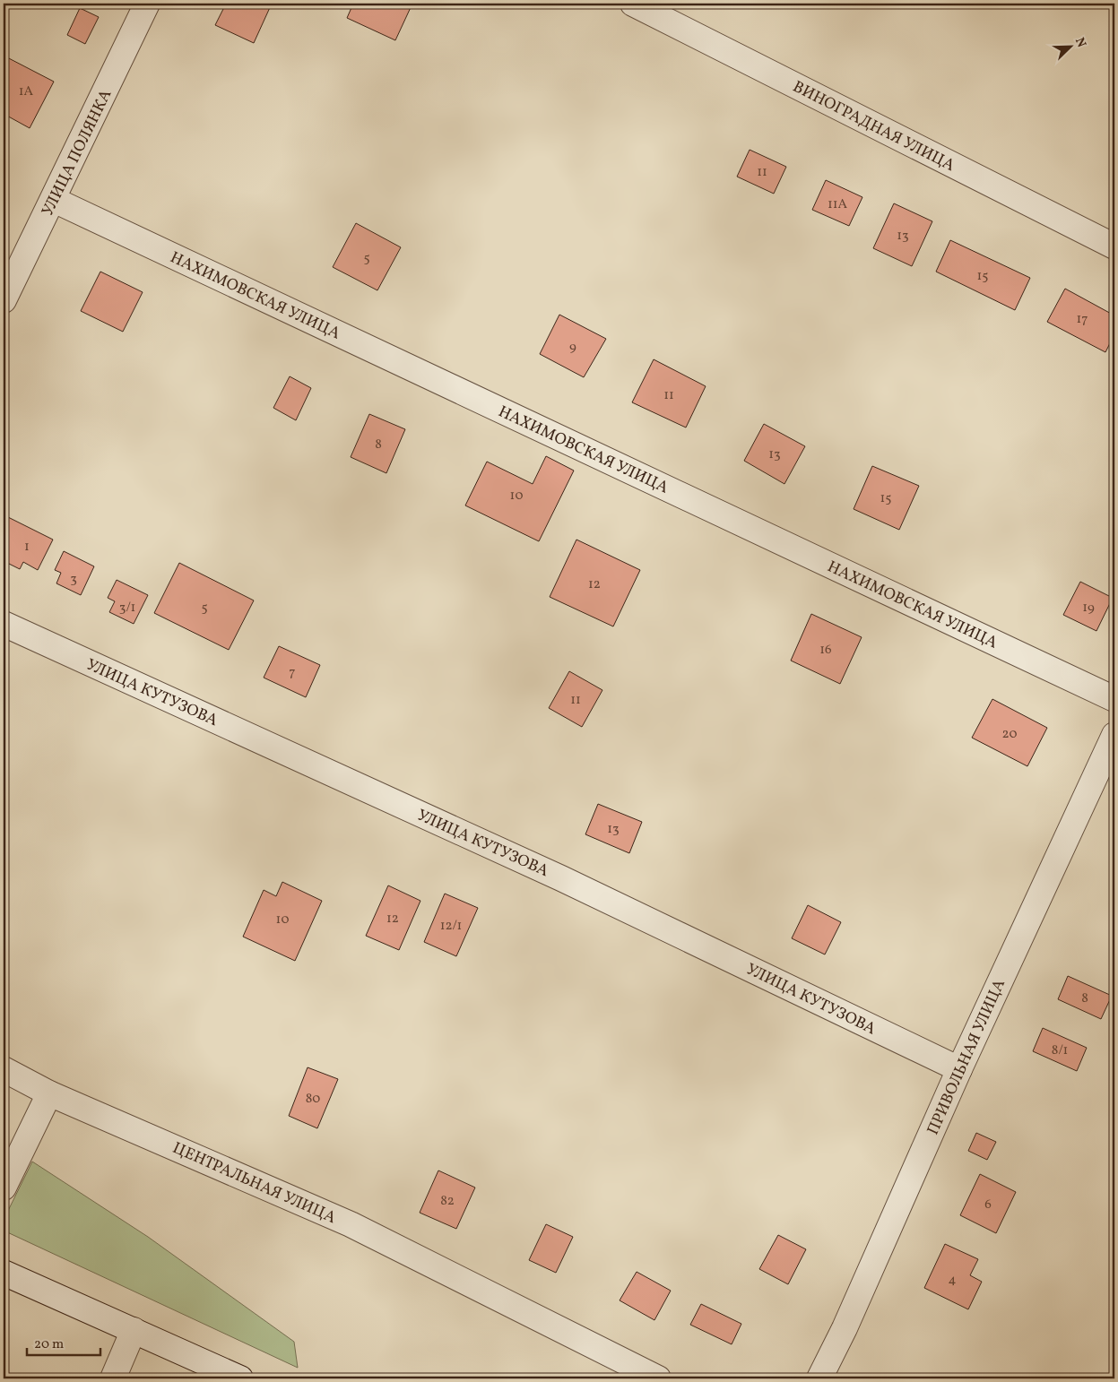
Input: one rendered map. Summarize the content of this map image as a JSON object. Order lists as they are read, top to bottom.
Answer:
{
  "streets": {
    "street": [
      "ВИНОГРАДНАЯ УЛИЦА",
      "УЛИЦА ПОЛЯНКА",
      "НАХИМОВСКАЯ УЛИЦА",
      "УЛИЦА КУТУЗОВА",
      "ПРИВОЛЬНАЯ УЛИЦА",
      "ЦЕНТРАЛЬНАЯ УЛИЦА"
    ]
  },
  "crossings": [
    ["УЛИЦА ПОЛЯНКА", "НАХИМОВСКАЯ УЛИЦА"],
    ["УЛИЦА КУТУЗОВА", "ПРИВОЛЬНАЯ УЛИЦА"]
  ],
  "house_numbers": [
    "1А",
    "11",
    "11А",
    "13",
    "5",
    "15",
    "17",
    "9",
    "11",
    "8",
    "13",
    "10",
    "15",
    "1",
    "3",
    "12",
    "3/1",
    "5",
    "19",
    "16",
    "7",
    "11",
    "20",
    "13",
    "12",
    "10",
    "12/1",
    "8",
    "8/1",
    "80",
    "82",
    "6",
    "4"
  ],
  "scale_bar": "20 m",
  "north": "top right"
}
